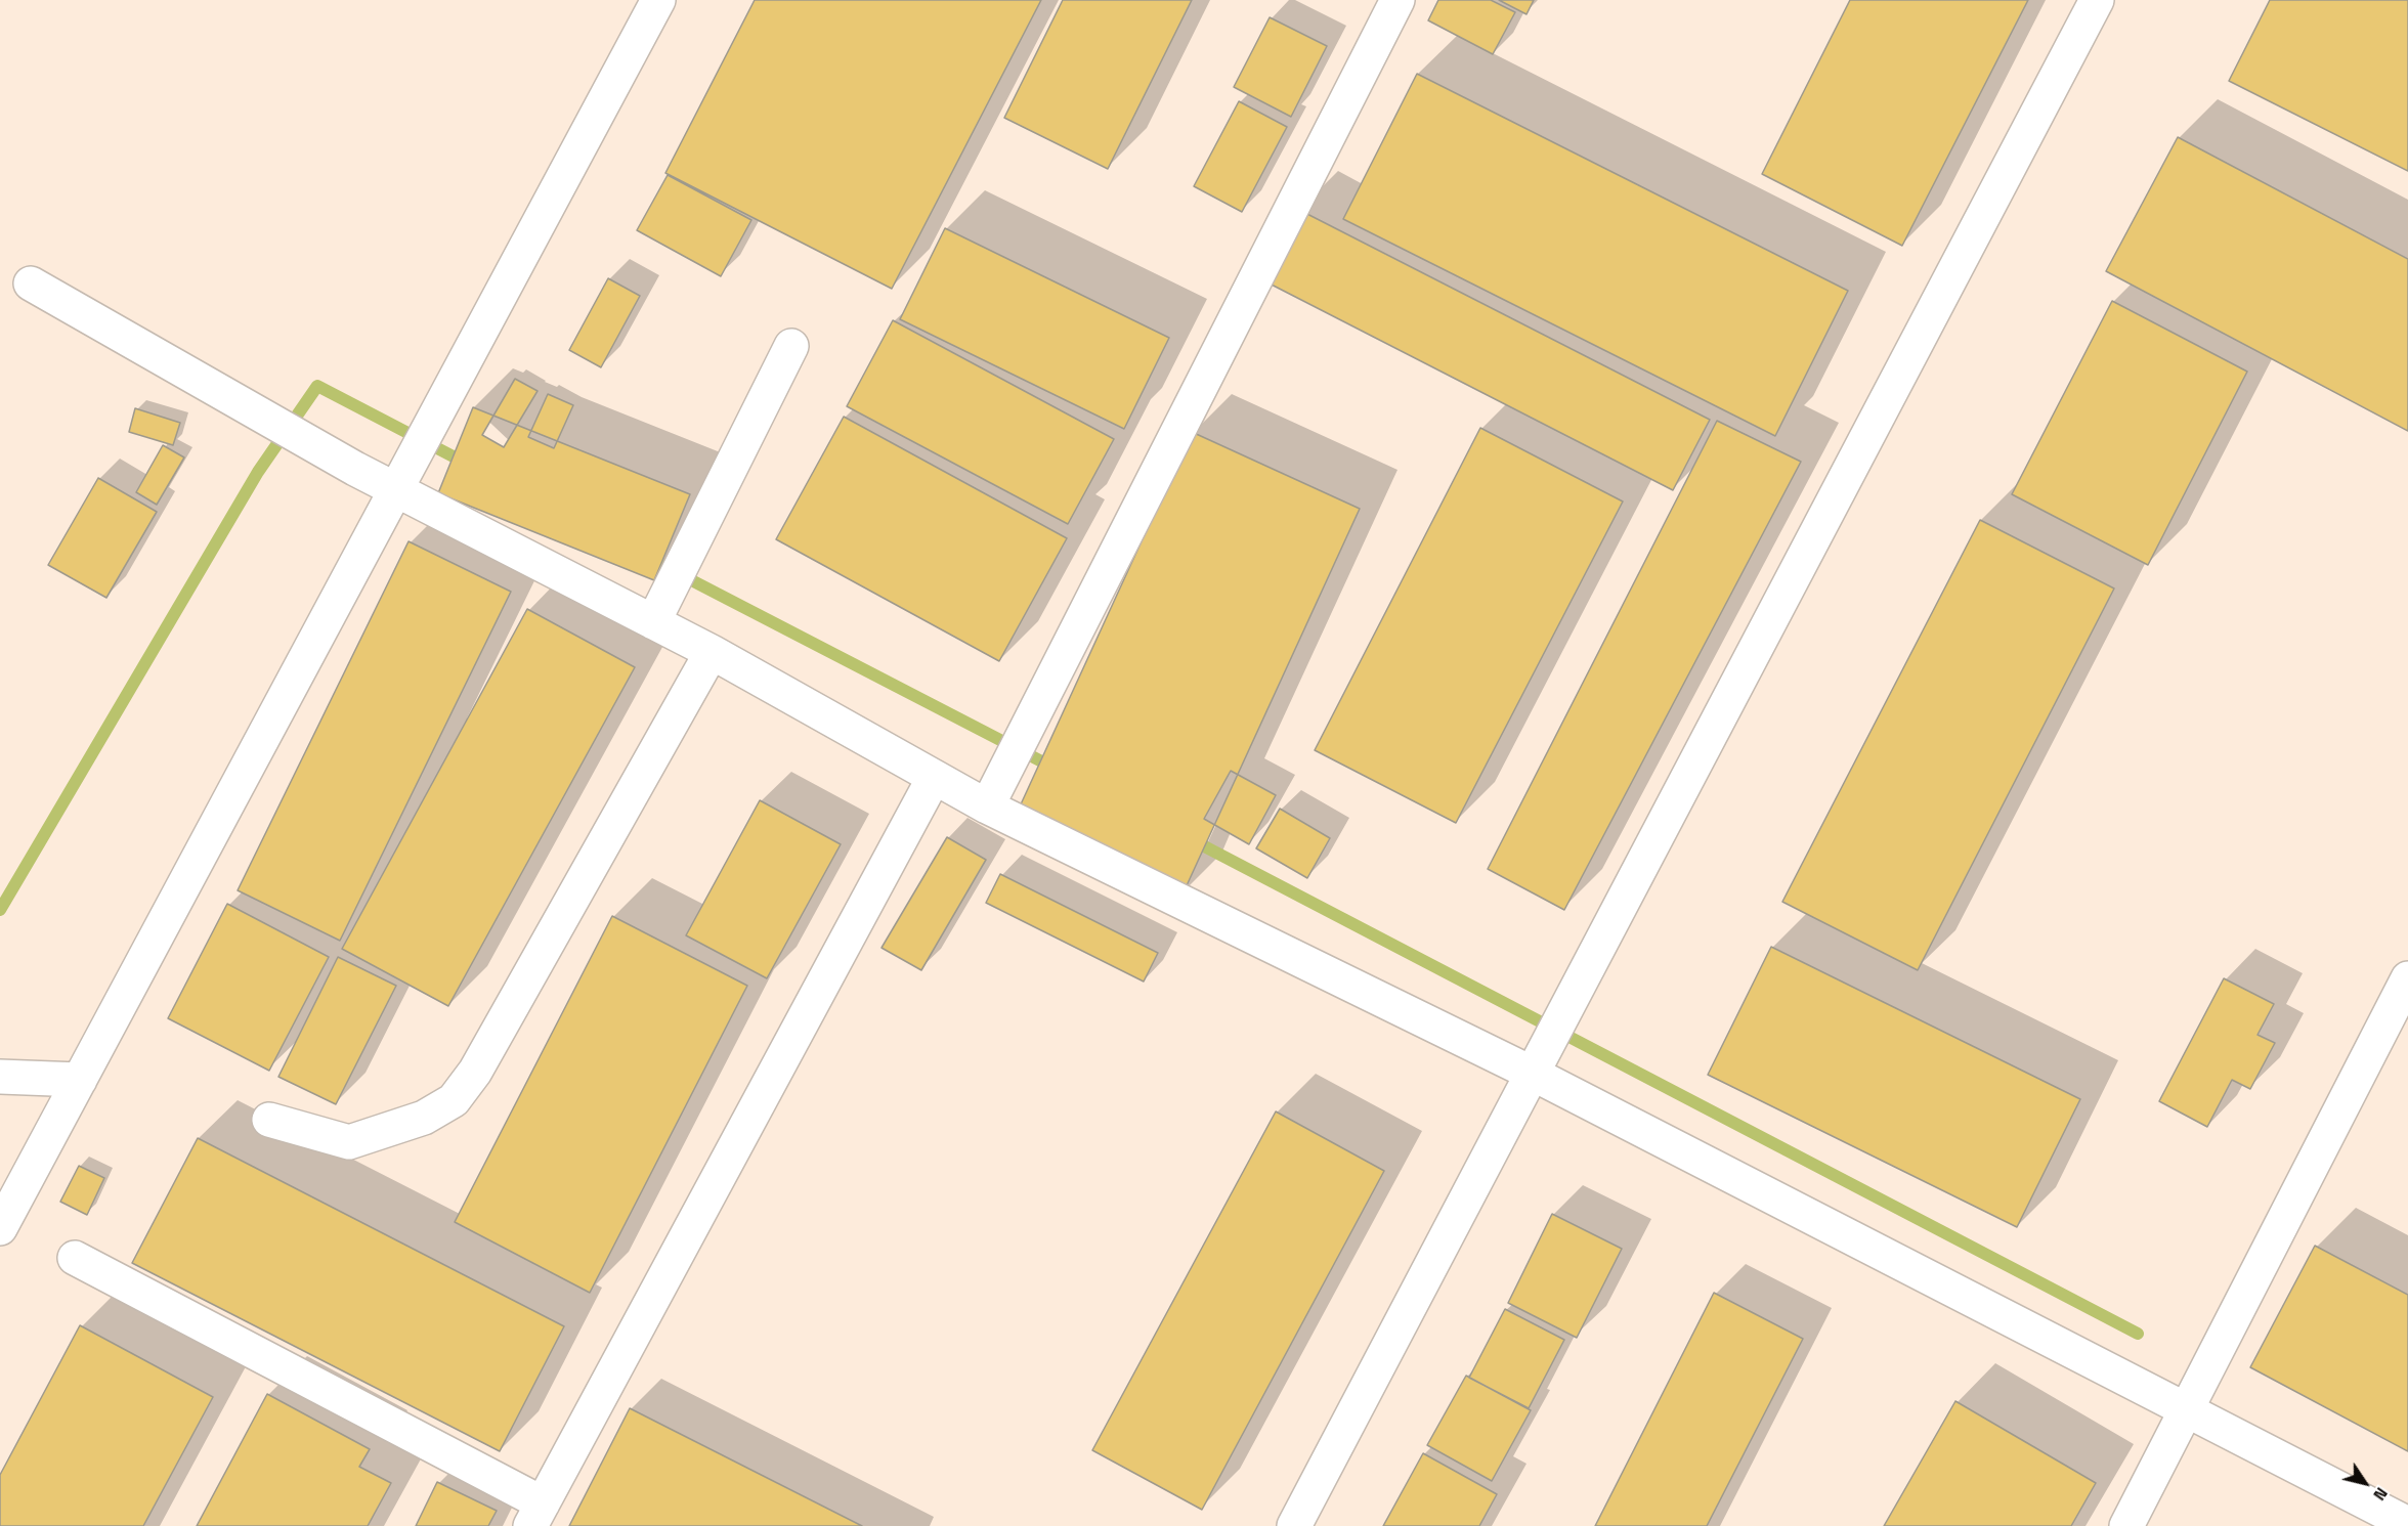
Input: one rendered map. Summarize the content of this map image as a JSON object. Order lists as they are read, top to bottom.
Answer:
{
  "north": "bottom right"
}
